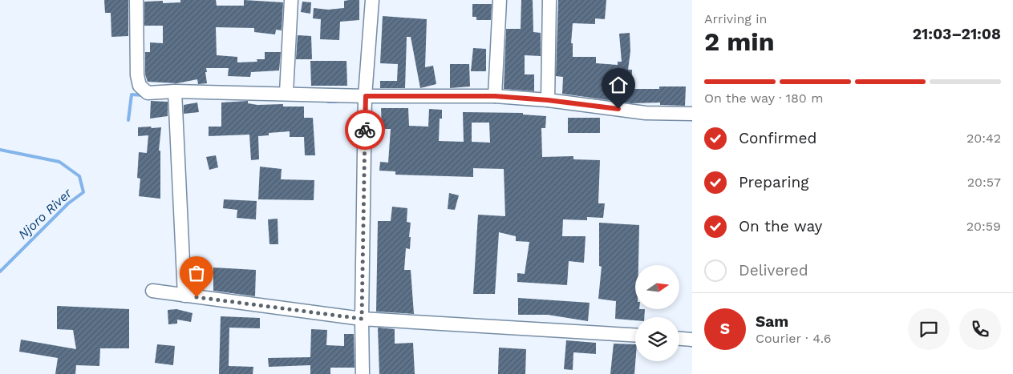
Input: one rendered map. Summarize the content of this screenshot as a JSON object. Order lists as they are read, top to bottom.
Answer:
{
  "water": ["Njoro River"],
  "north": "right",
  "page": {
    "heading": ["2 min", "Arriving in", "21:03–21:08"],
    "panel": ["Sam", "Courier · 4.6"],
    "bar": "On the way · 180 m",
    "list": [
      ["Confirmed", "20:42"],
      ["Preparing", "20:57"],
      ["On the way", "20:59"],
      "Delivered"
    ],
    "round": "S"
  }
}
